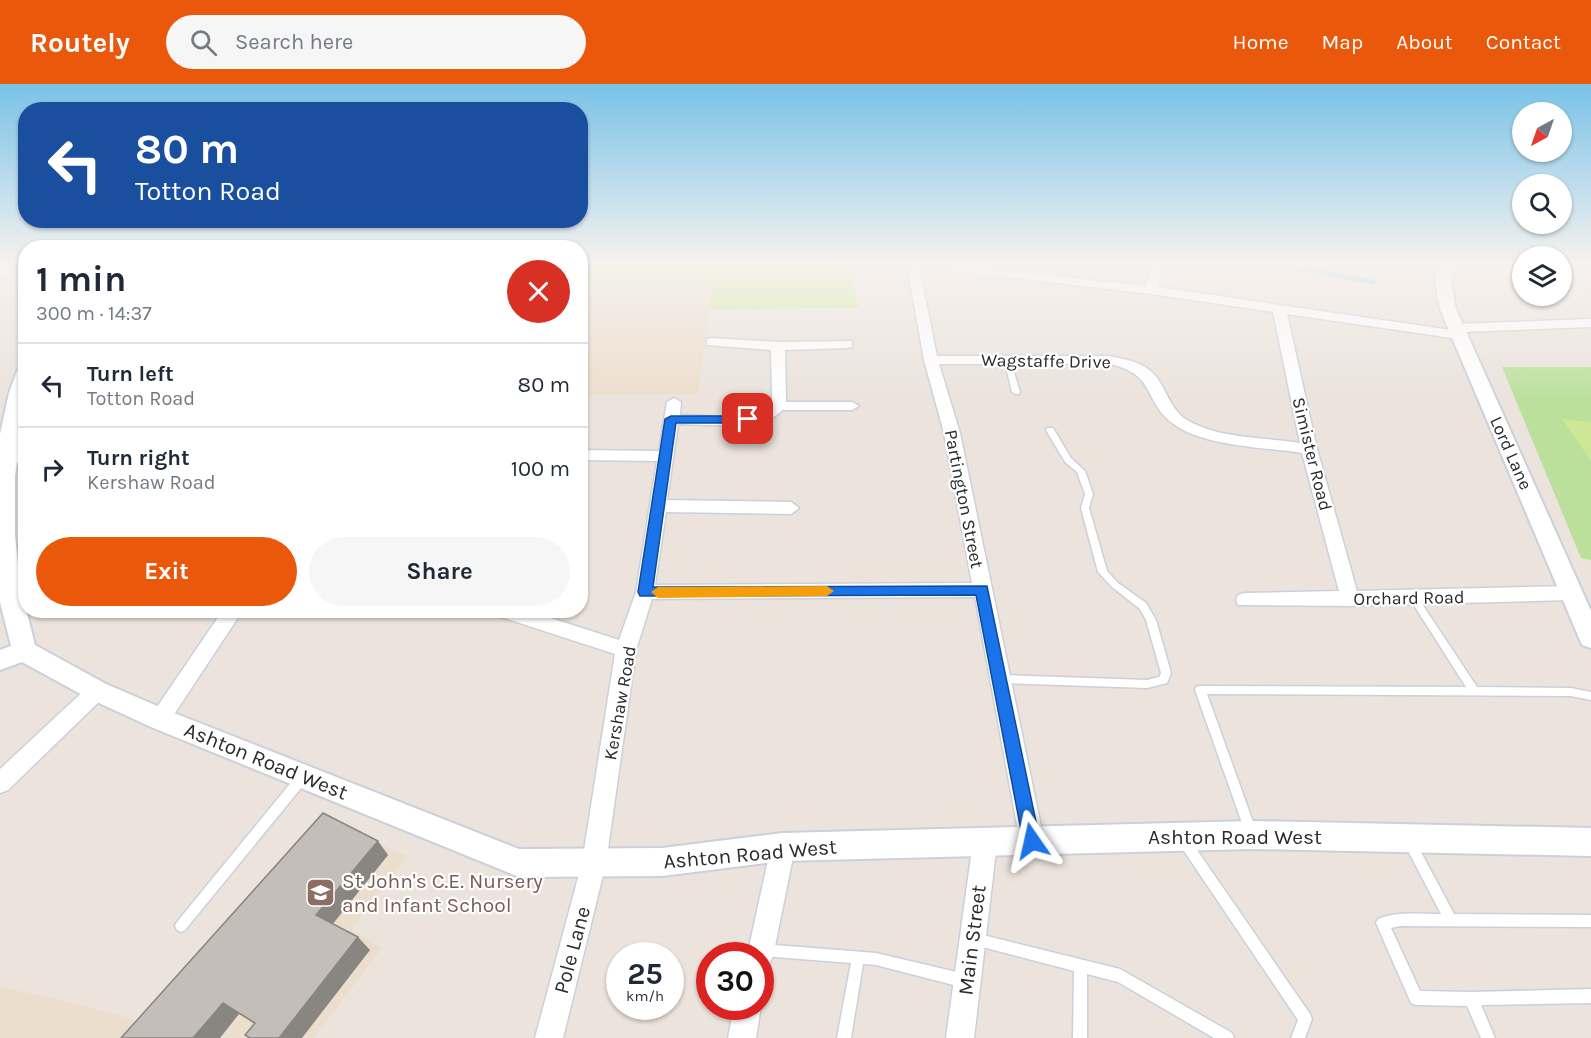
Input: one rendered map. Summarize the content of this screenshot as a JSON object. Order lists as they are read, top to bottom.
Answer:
{
  "streets": {
    "street": [
      "Wagstaffe Drive",
      "Lord Lane",
      "Simister Road",
      "Partington Street",
      "Orchard Road",
      "Kershaw Road",
      "Ashton Road West",
      "Main Street",
      "Pole Lane"
    ]
  },
  "crossings": [
    ["Wagstaffe Drive", "Simister Road"],
    ["Wagstaffe Drive", "Partington Street"],
    ["Lord Lane", "Orchard Road"],
    ["Simister Road", "Orchard Road"],
    ["Partington Street", "Ashton Road West"],
    ["Kershaw Road", "Ashton Road West"],
    ["Kershaw Road", "Pole Lane"],
    ["Ashton Road West", "Main Street"],
    ["Ashton Road West", "Pole Lane"]
  ],
  "places": {
    "school or university": ["St John's C.E. Nursery and Infant School"]
  },
  "north": "bottom left",
  "page": {
    "header": "Routely",
    "search": "Search here",
    "nav": [
      "Home",
      "Map",
      "About",
      "Contact"
    ],
    "turn": ["80 m", "Totton Road"],
    "heading": ["1 min", "300 m · 14:37"],
    "list": [
      {
        "name": "Turn left",
        "note": "Totton Road",
        "value": "80 m"
      },
      {
        "name": "Turn right",
        "note": "Kershaw Road",
        "value": "100 m"
      }
    ],
    "buttons": ["Exit", "Share"],
    "speed": "25 km/h",
    "limit": "30"
  }
}
